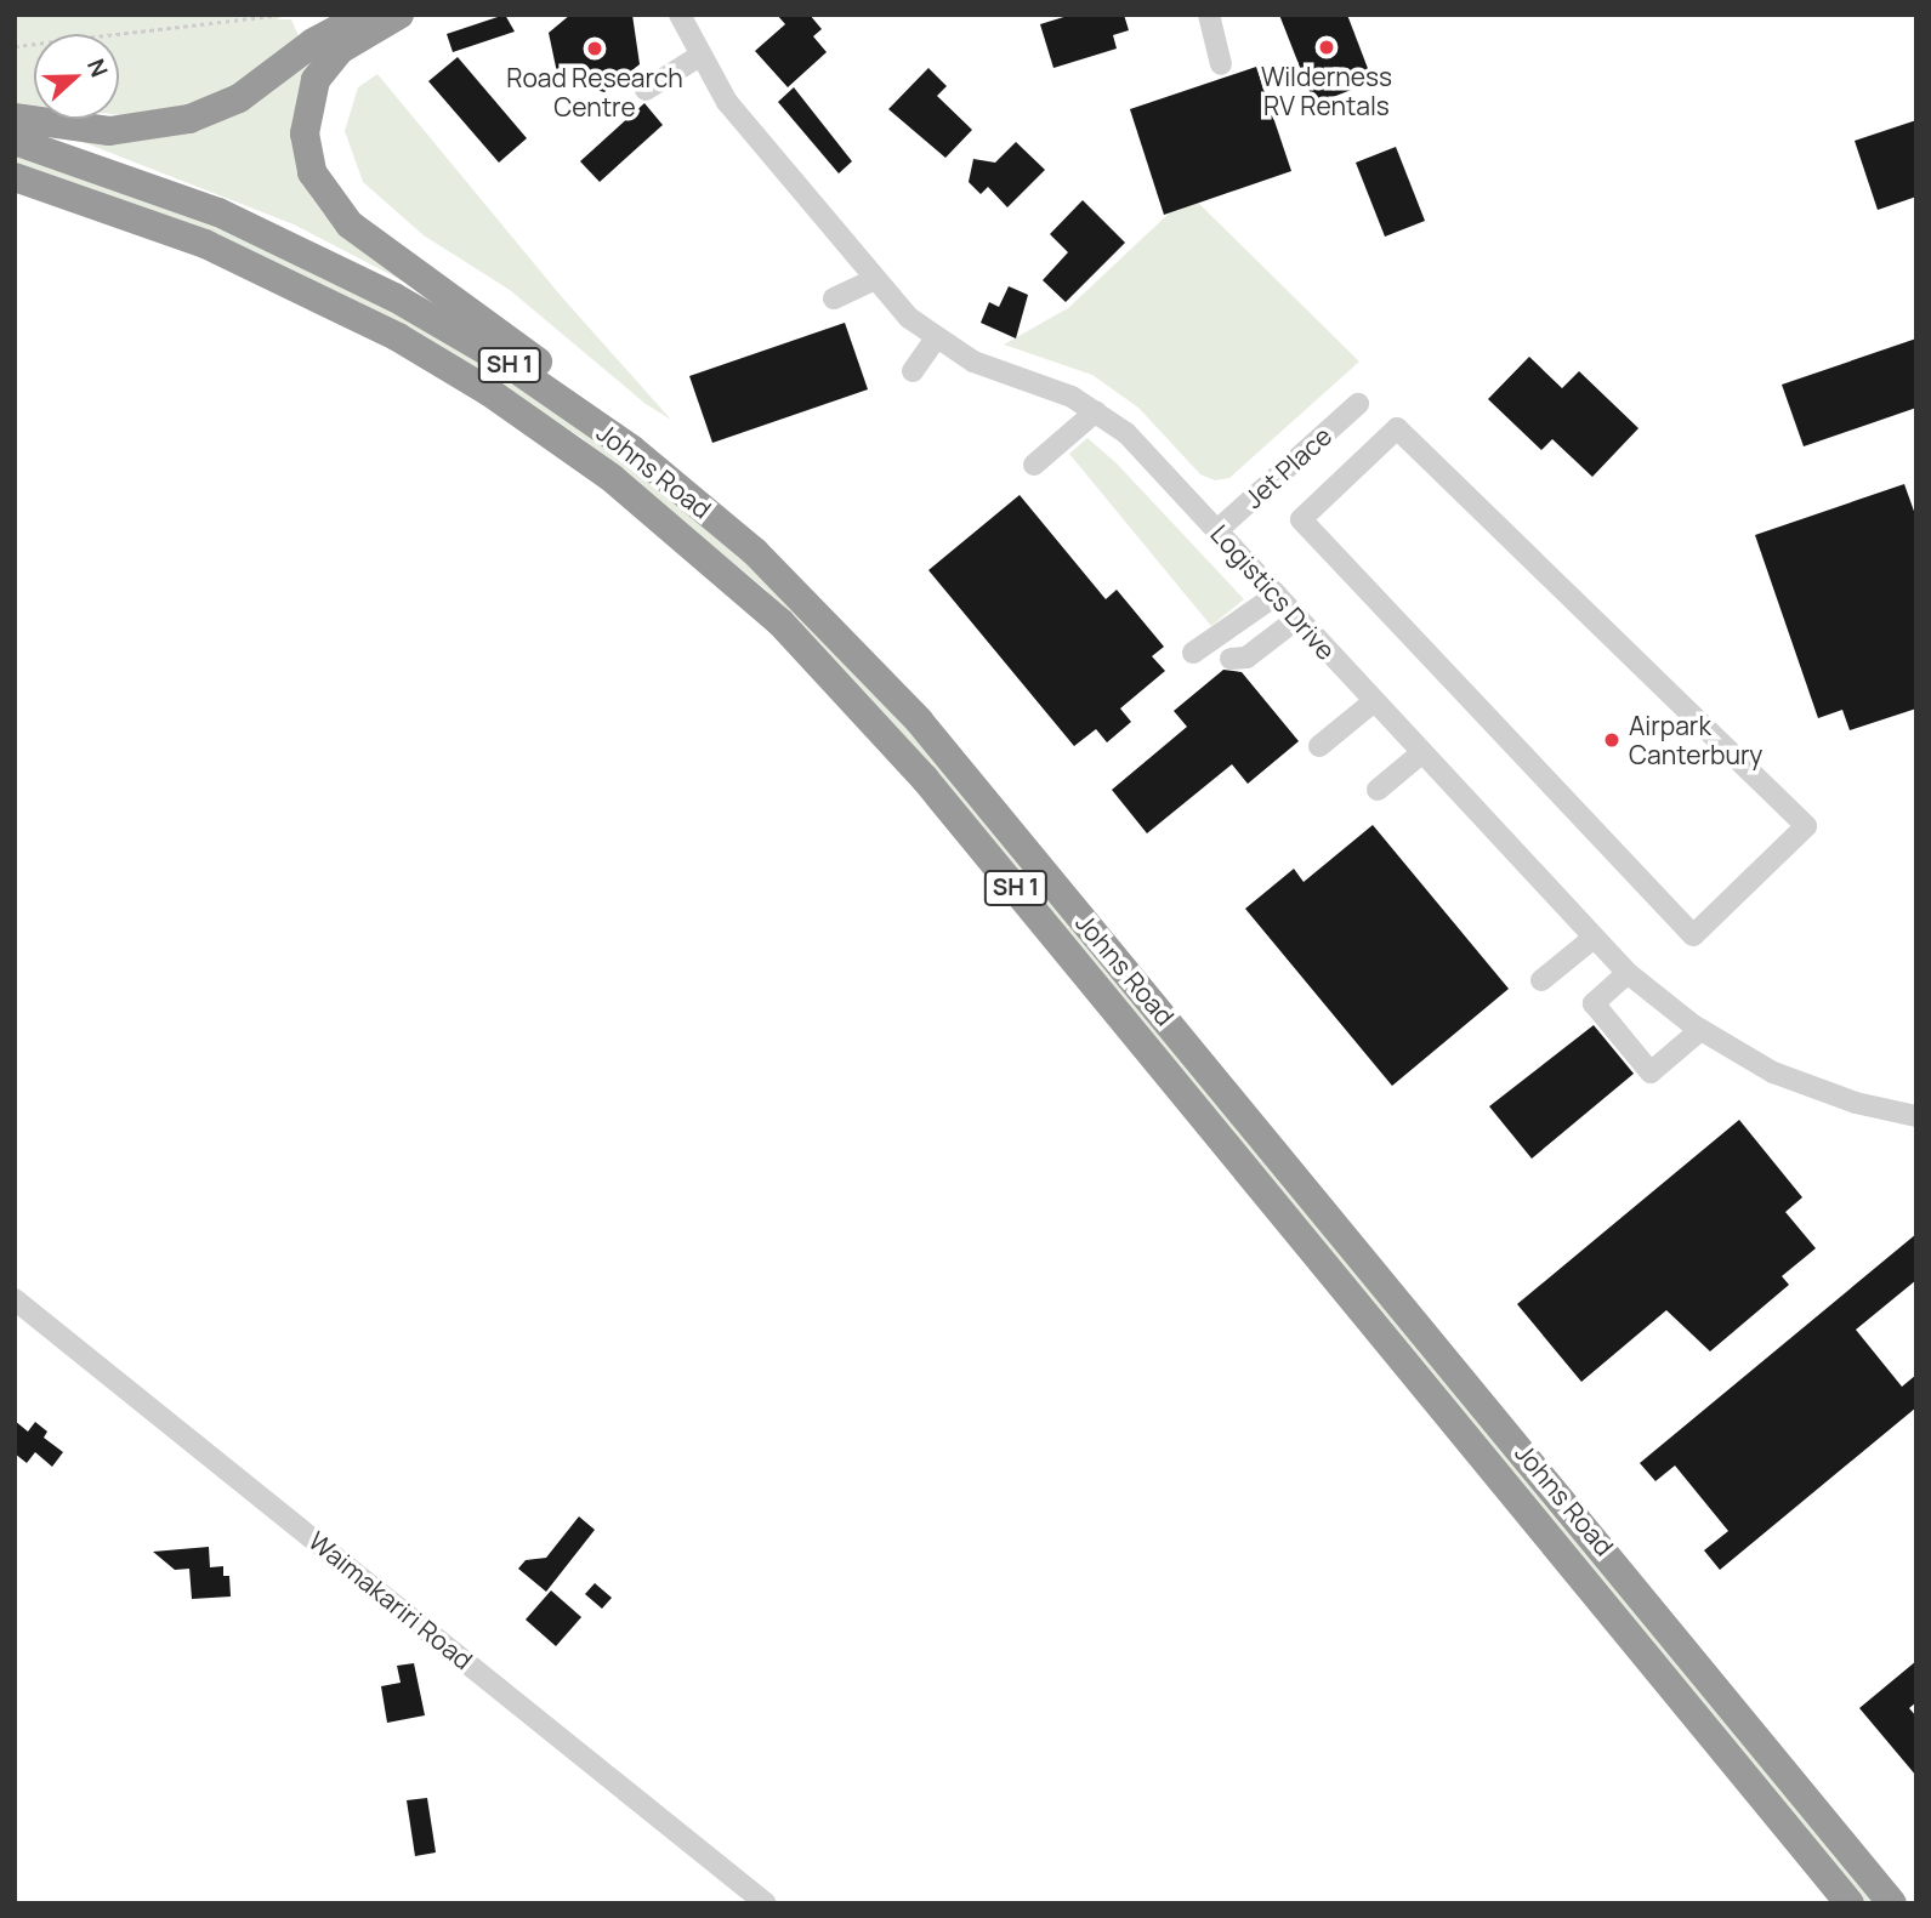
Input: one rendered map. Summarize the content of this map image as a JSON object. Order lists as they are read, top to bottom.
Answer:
{
  "streets": {
    "highway": ["SH 1", "Johns Road"],
    "street": ["Jet Place", "Logistics Drive", "Waimakariri Road"]
  },
  "crossings": [
    ["Jet Place", "Logistics Drive"]
  ],
  "places": ["Wilderness RV Rentals", "Road Research Centre", "Airpark Canterbury"],
  "north": "right"
}
